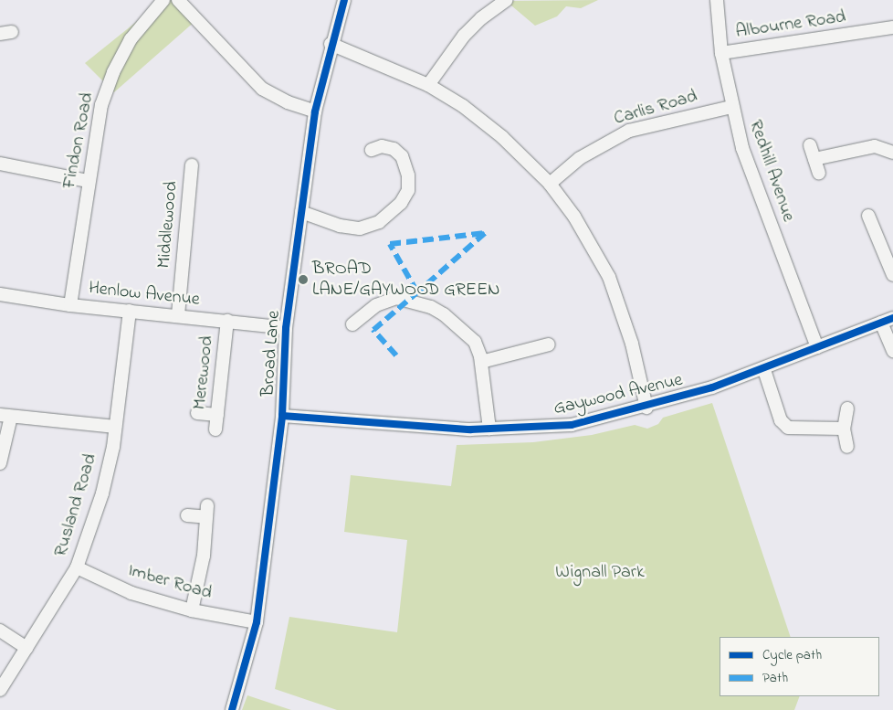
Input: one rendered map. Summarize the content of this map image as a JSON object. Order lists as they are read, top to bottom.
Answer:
{
  "streets": {
    "street": [
      "Albourne Road",
      "Carlis Road",
      "Findon Road",
      "Redhill Avenue",
      "Middlewood",
      "Henlow Avenue",
      "Broad Lane",
      "Merewood",
      "Gaywood Avenue",
      "Rusland Road",
      "Imber Road"
    ]
  },
  "crossings": [
    ["Albourne Road", "Redhill Avenue"],
    ["Carlis Road", "Redhill Avenue"],
    ["Findon Road", "Henlow Avenue"],
    ["Redhill Avenue", "Gaywood Avenue"],
    ["Middlewood", "Henlow Avenue"],
    ["Henlow Avenue", "Broad Lane"],
    ["Henlow Avenue", "Merewood"],
    ["Henlow Avenue", "Rusland Road"],
    ["Broad Lane", "Gaywood Avenue"],
    ["Broad Lane", "Imber Road"],
    ["Rusland Road", "Imber Road"]
  ],
  "parks": ["Wignall Park"],
  "places": ["BROAD LANE/GAYWOOD GREEN"],
  "legend": ["Cycle path", "Path"]
}
